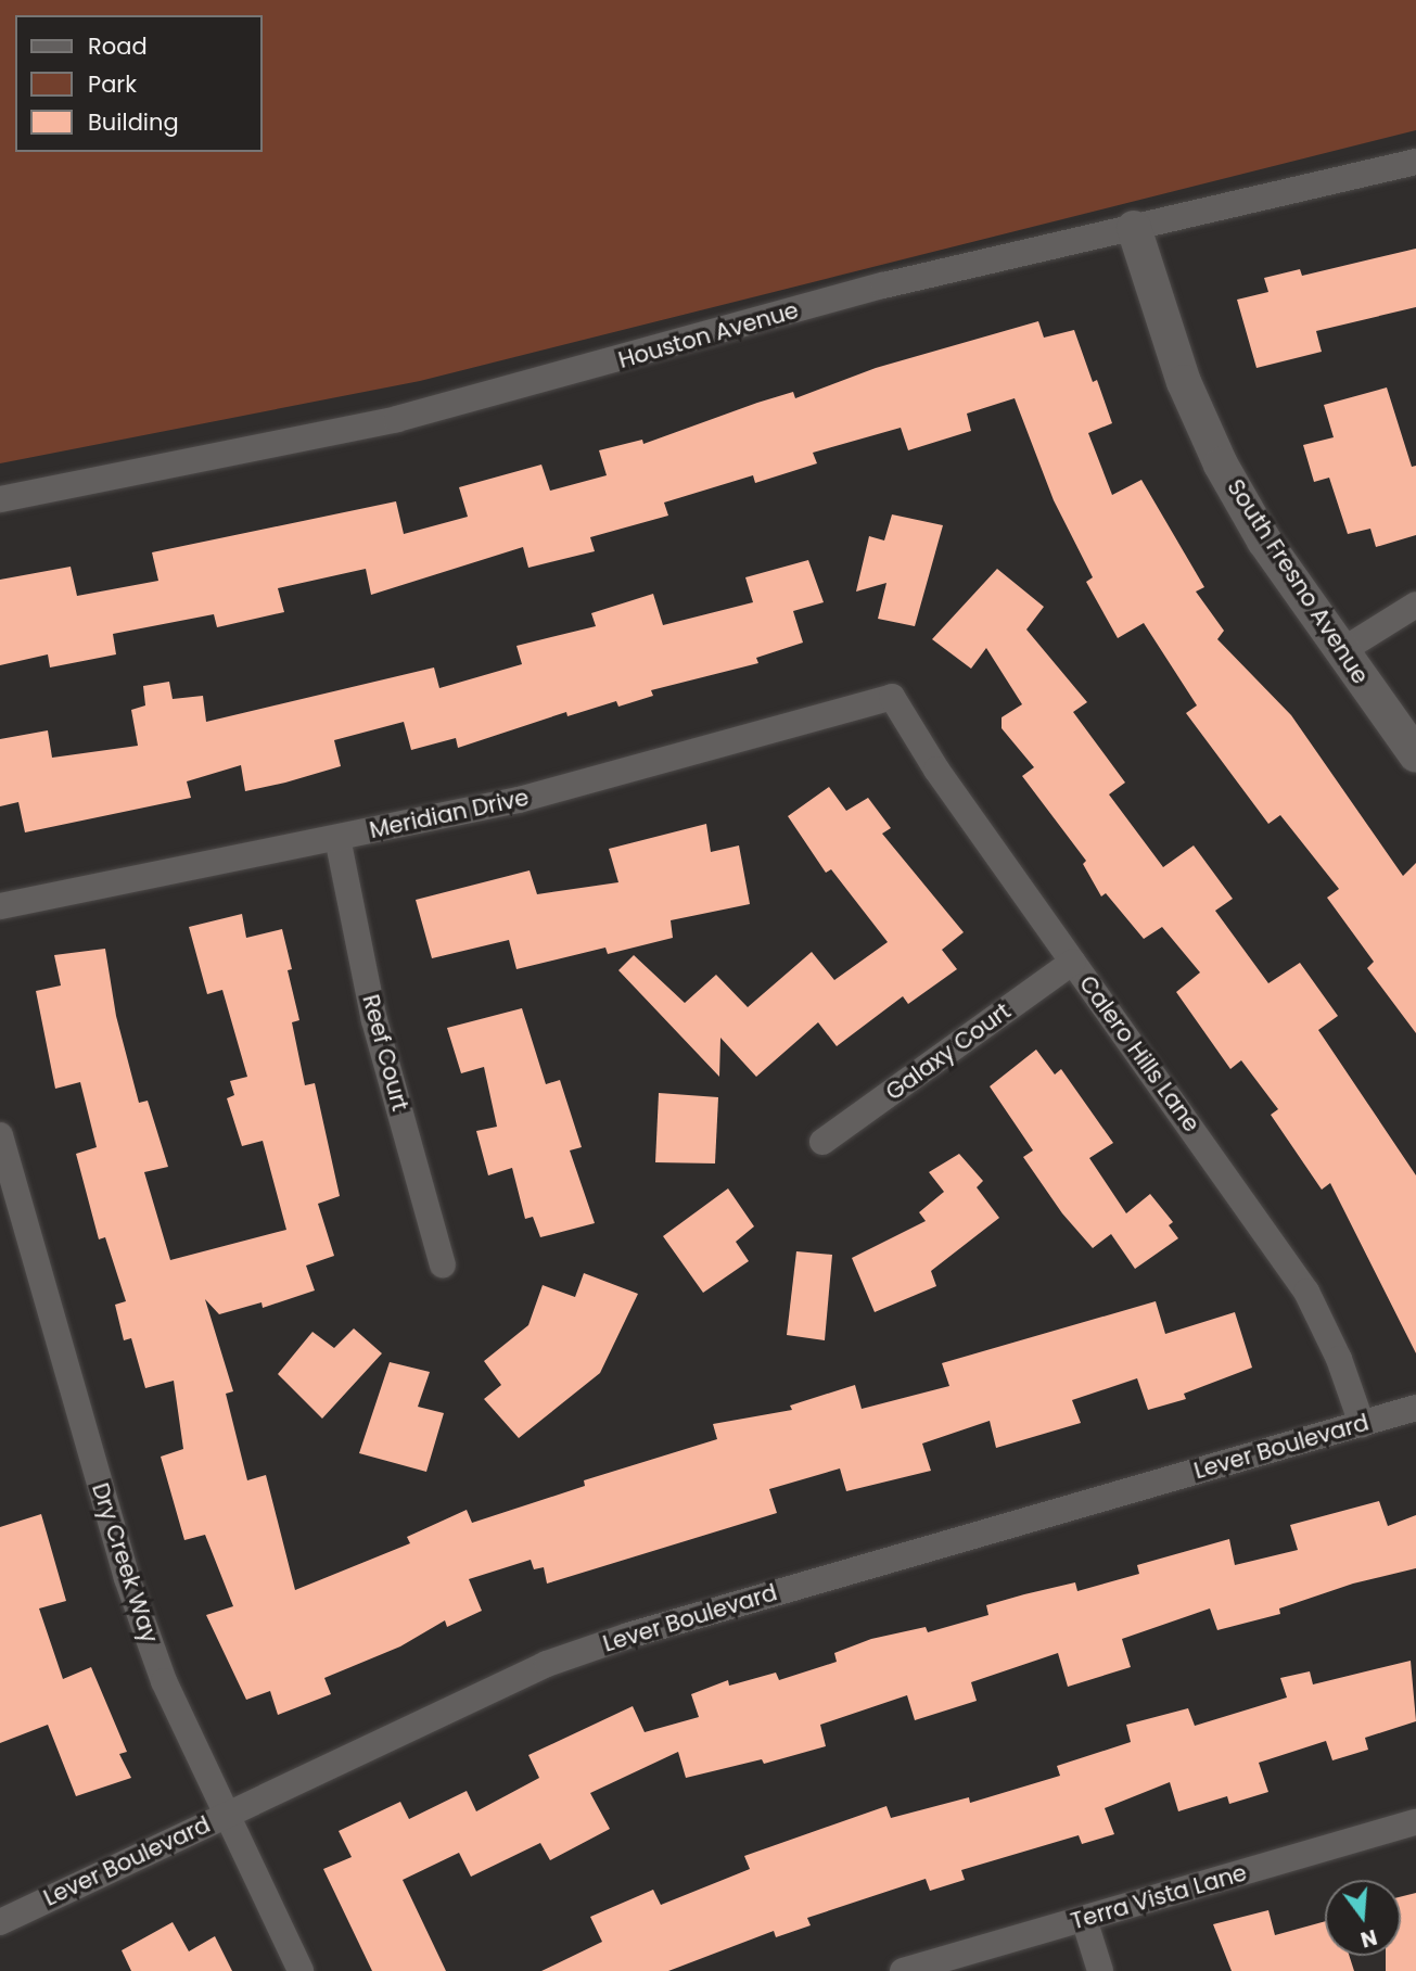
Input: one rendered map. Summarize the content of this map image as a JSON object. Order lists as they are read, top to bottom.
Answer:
{
  "streets": {
    "street": [
      "Houston Avenue",
      "South Fresno Avenue",
      "Meridian Drive",
      "Galaxy Court",
      "Reef Court",
      "Calero Hills Lane",
      "Lever Boulevard",
      "Dry Creek Way",
      "Terra Vista Lane"
    ]
  },
  "crossings": [
    ["Houston Avenue", "South Fresno Avenue"],
    ["Meridian Drive", "Reef Court"],
    ["Meridian Drive", "Calero Hills Lane"],
    ["Galaxy Court", "Calero Hills Lane"],
    ["Calero Hills Lane", "Lever Boulevard"],
    ["Lever Boulevard", "Dry Creek Way"]
  ],
  "legend": ["Road", "Park", "Building"],
  "north": "bottom"
}
